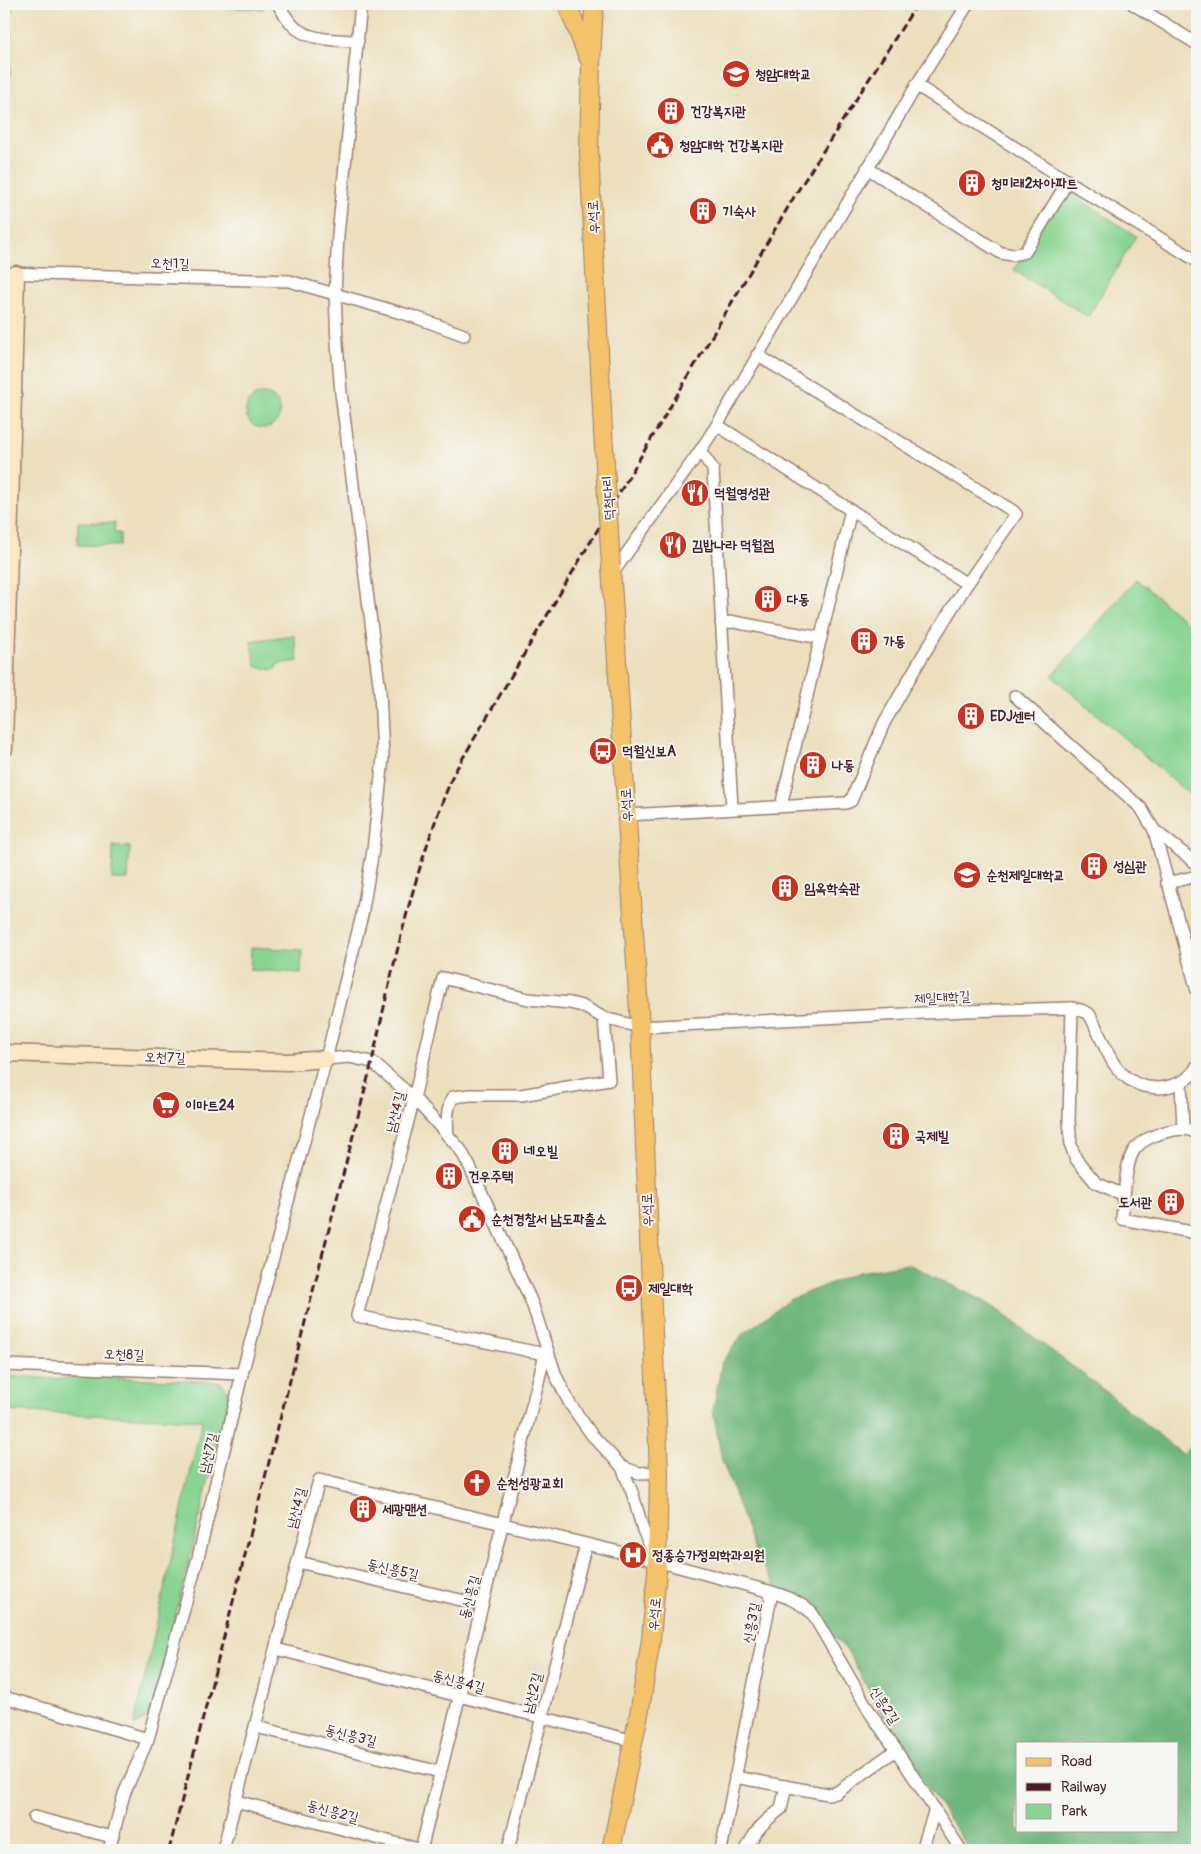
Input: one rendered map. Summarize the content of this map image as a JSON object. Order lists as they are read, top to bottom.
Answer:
{
  "streets": {
    "main road": ["우석로", "덕척다리"],
    "street": [
      "오천1길",
      "제일대학길",
      "오천7길",
      "남산4길",
      "오천8길",
      "남산7길",
      "동신흥5길",
      "동신흥길",
      "신흥3길",
      "동신흥4길",
      "남산2길",
      "신흥2길",
      "동신흥3길",
      "동신흥2길"
    ]
  },
  "crossings": [
    ["우석로", "덕척다리"],
    ["우석로", "제일대학길"],
    ["우석로", "남산4길"],
    ["우석로", "신흥3길"],
    ["우석로", "동신흥4길"],
    ["오천1길", "남산7길"],
    ["제일대학길", "남산4길"],
    ["오천7길", "남산7길"],
    ["남산4길", "동신흥5길"],
    ["남산4길", "동신흥길"],
    ["남산4길", "신흥3길"],
    ["남산4길", "동신흥4길"],
    ["남산4길", "남산2길"],
    ["남산4길", "동신흥3길"],
    ["남산4길", "동신흥2길"],
    ["오천8길", "남산7길"],
    ["동신흥5길", "동신흥길"],
    ["동신흥길", "동신흥4길"],
    ["동신흥길", "동신흥3길"],
    ["동신흥길", "동신흥2길"],
    ["신흥3길", "신흥2길"],
    ["동신흥4길", "남산2길"]
  ],
  "places": {
    "school or university": ["청암대학교", "순천제일대학교"],
    "building": [
      "건강복지관",
      "청미래2차아파트",
      "기숙사",
      "다동",
      "가동",
      "EDJ센터",
      "나동",
      "성심관",
      "임옥학숙관",
      "국제빌",
      "네오빌",
      "건우주택",
      "도서관",
      "세광맨션"
    ],
    "public building": ["청암대학 건강복지관", "순천경찰서 남도파출소"],
    "restaurant": ["덕월영성관", "김밥나라 덕월점"],
    "bus stop": ["덕월신보A", "제일대학"],
    "supermarket": ["이마트24"],
    "church": ["순천성광교회"],
    "hospital": ["정종승가정의학과의원"]
  },
  "legend": ["Road", "Railway", "Park"]
}
